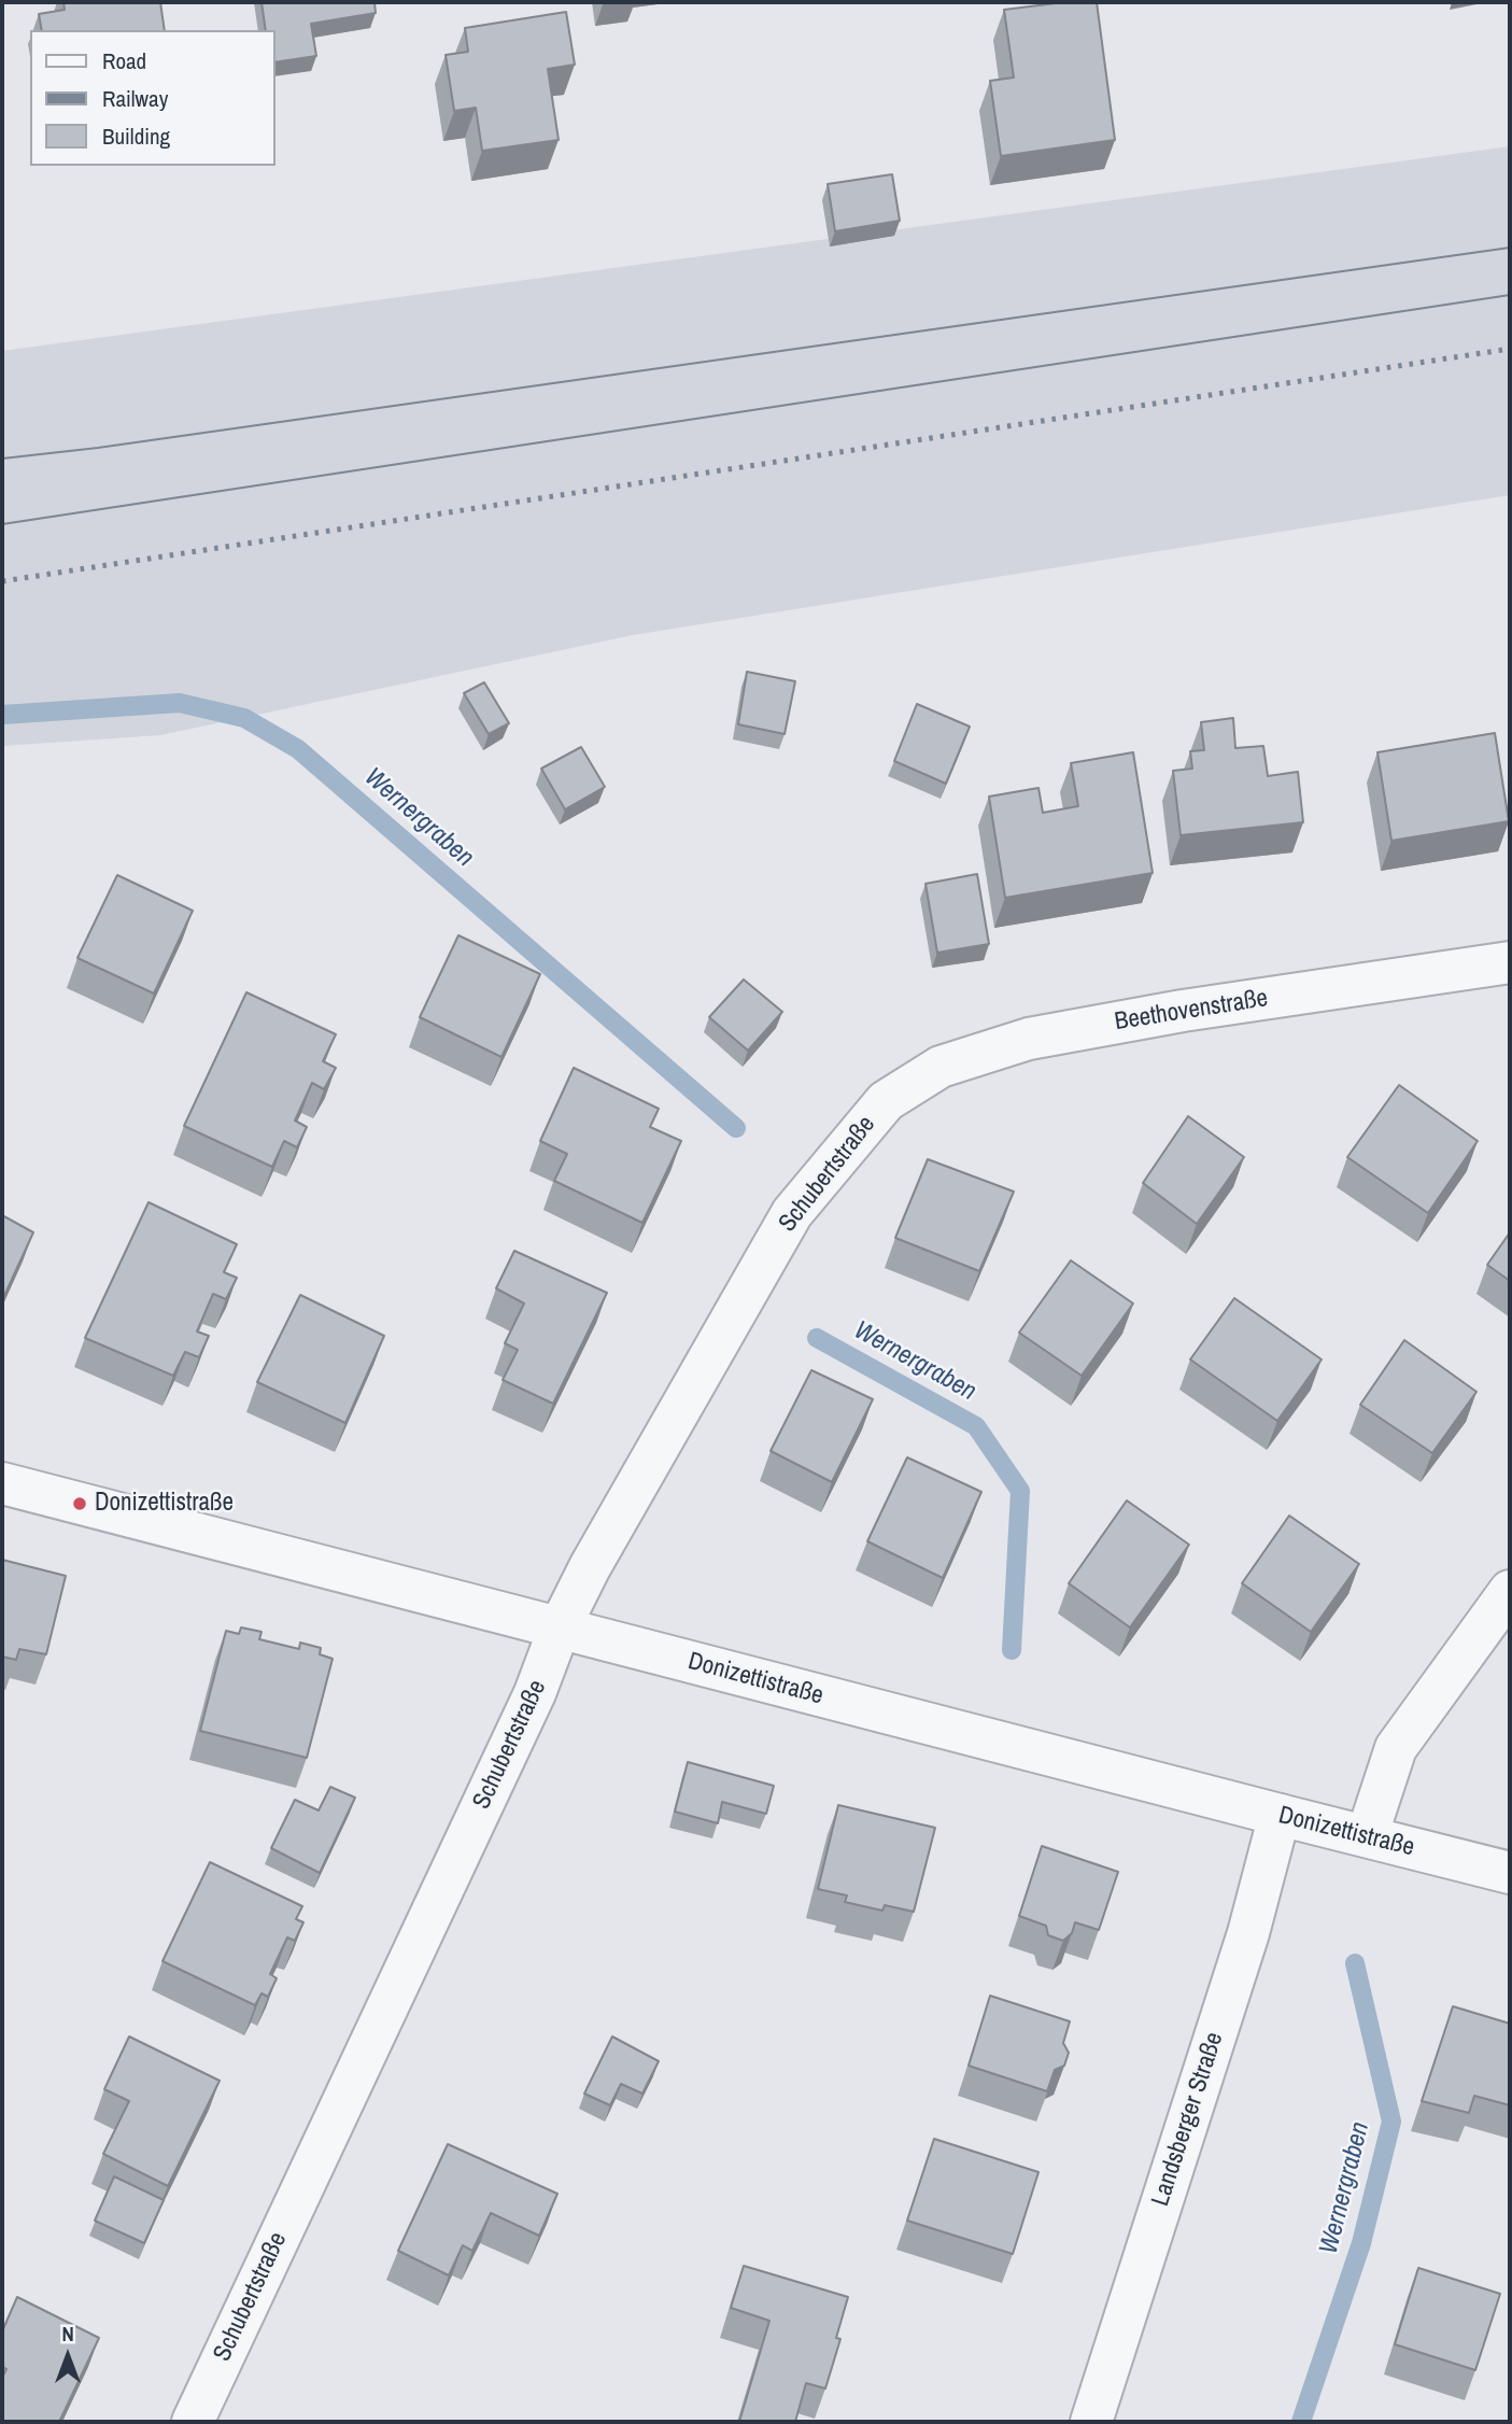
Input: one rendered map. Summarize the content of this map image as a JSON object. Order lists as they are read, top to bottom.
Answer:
{
  "streets": {
    "street": [
      "Beethovenstraße",
      "Schubertstraße",
      "Donizettistraße",
      "Landsberger Straße"
    ]
  },
  "crossings": [
    ["Beethovenstraße", "Schubertstraße"],
    ["Schubertstraße", "Donizettistraße"],
    ["Donizettistraße", "Landsberger Straße"]
  ],
  "water": ["Wernergraben"],
  "places": ["Donizettistraße"],
  "legend": ["Road", "Railway", "Building"],
  "north": "top"
}
